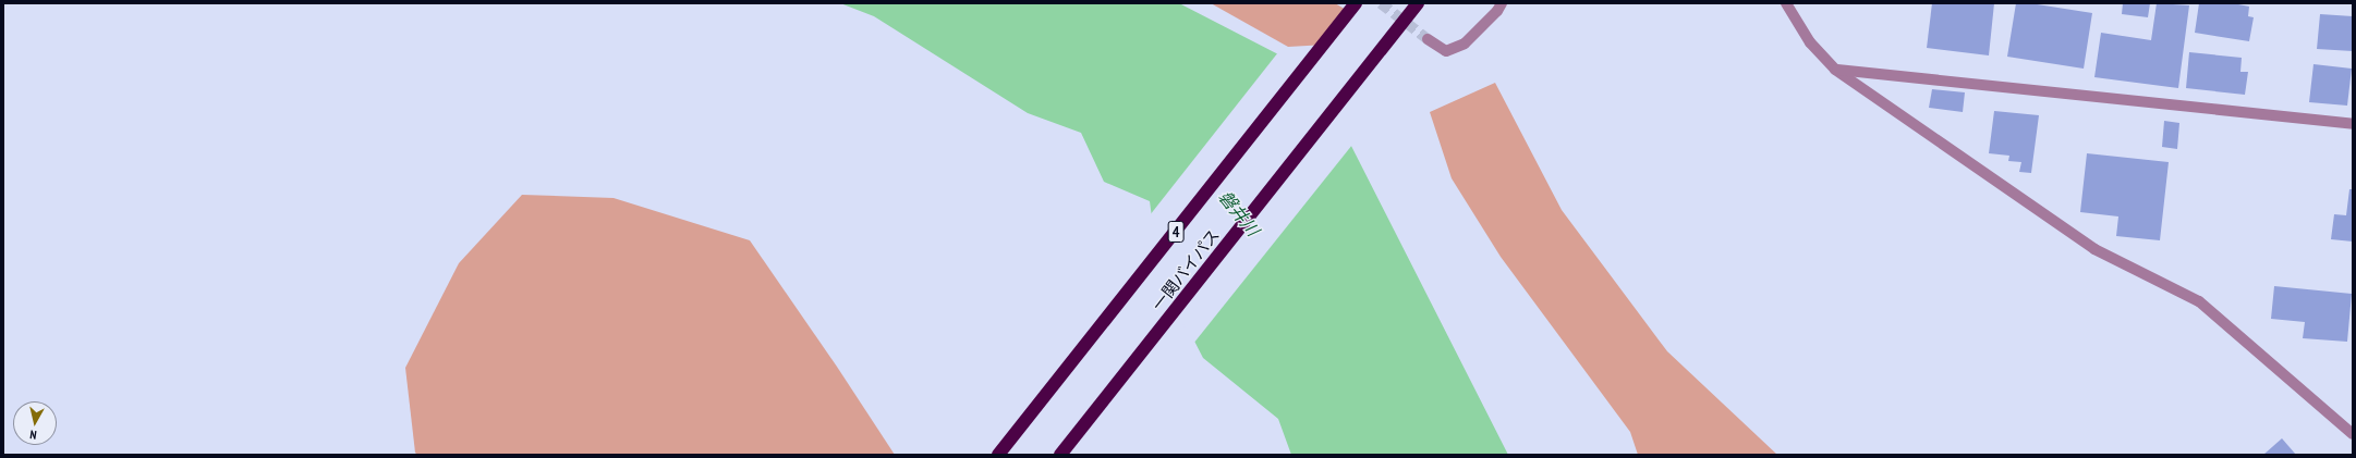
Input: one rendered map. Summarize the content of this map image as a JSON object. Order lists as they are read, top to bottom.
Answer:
{
  "streets": {
    "highway": ["4", "一関バイパス"]
  },
  "water": ["磐井川"],
  "north": "bottom"
}
